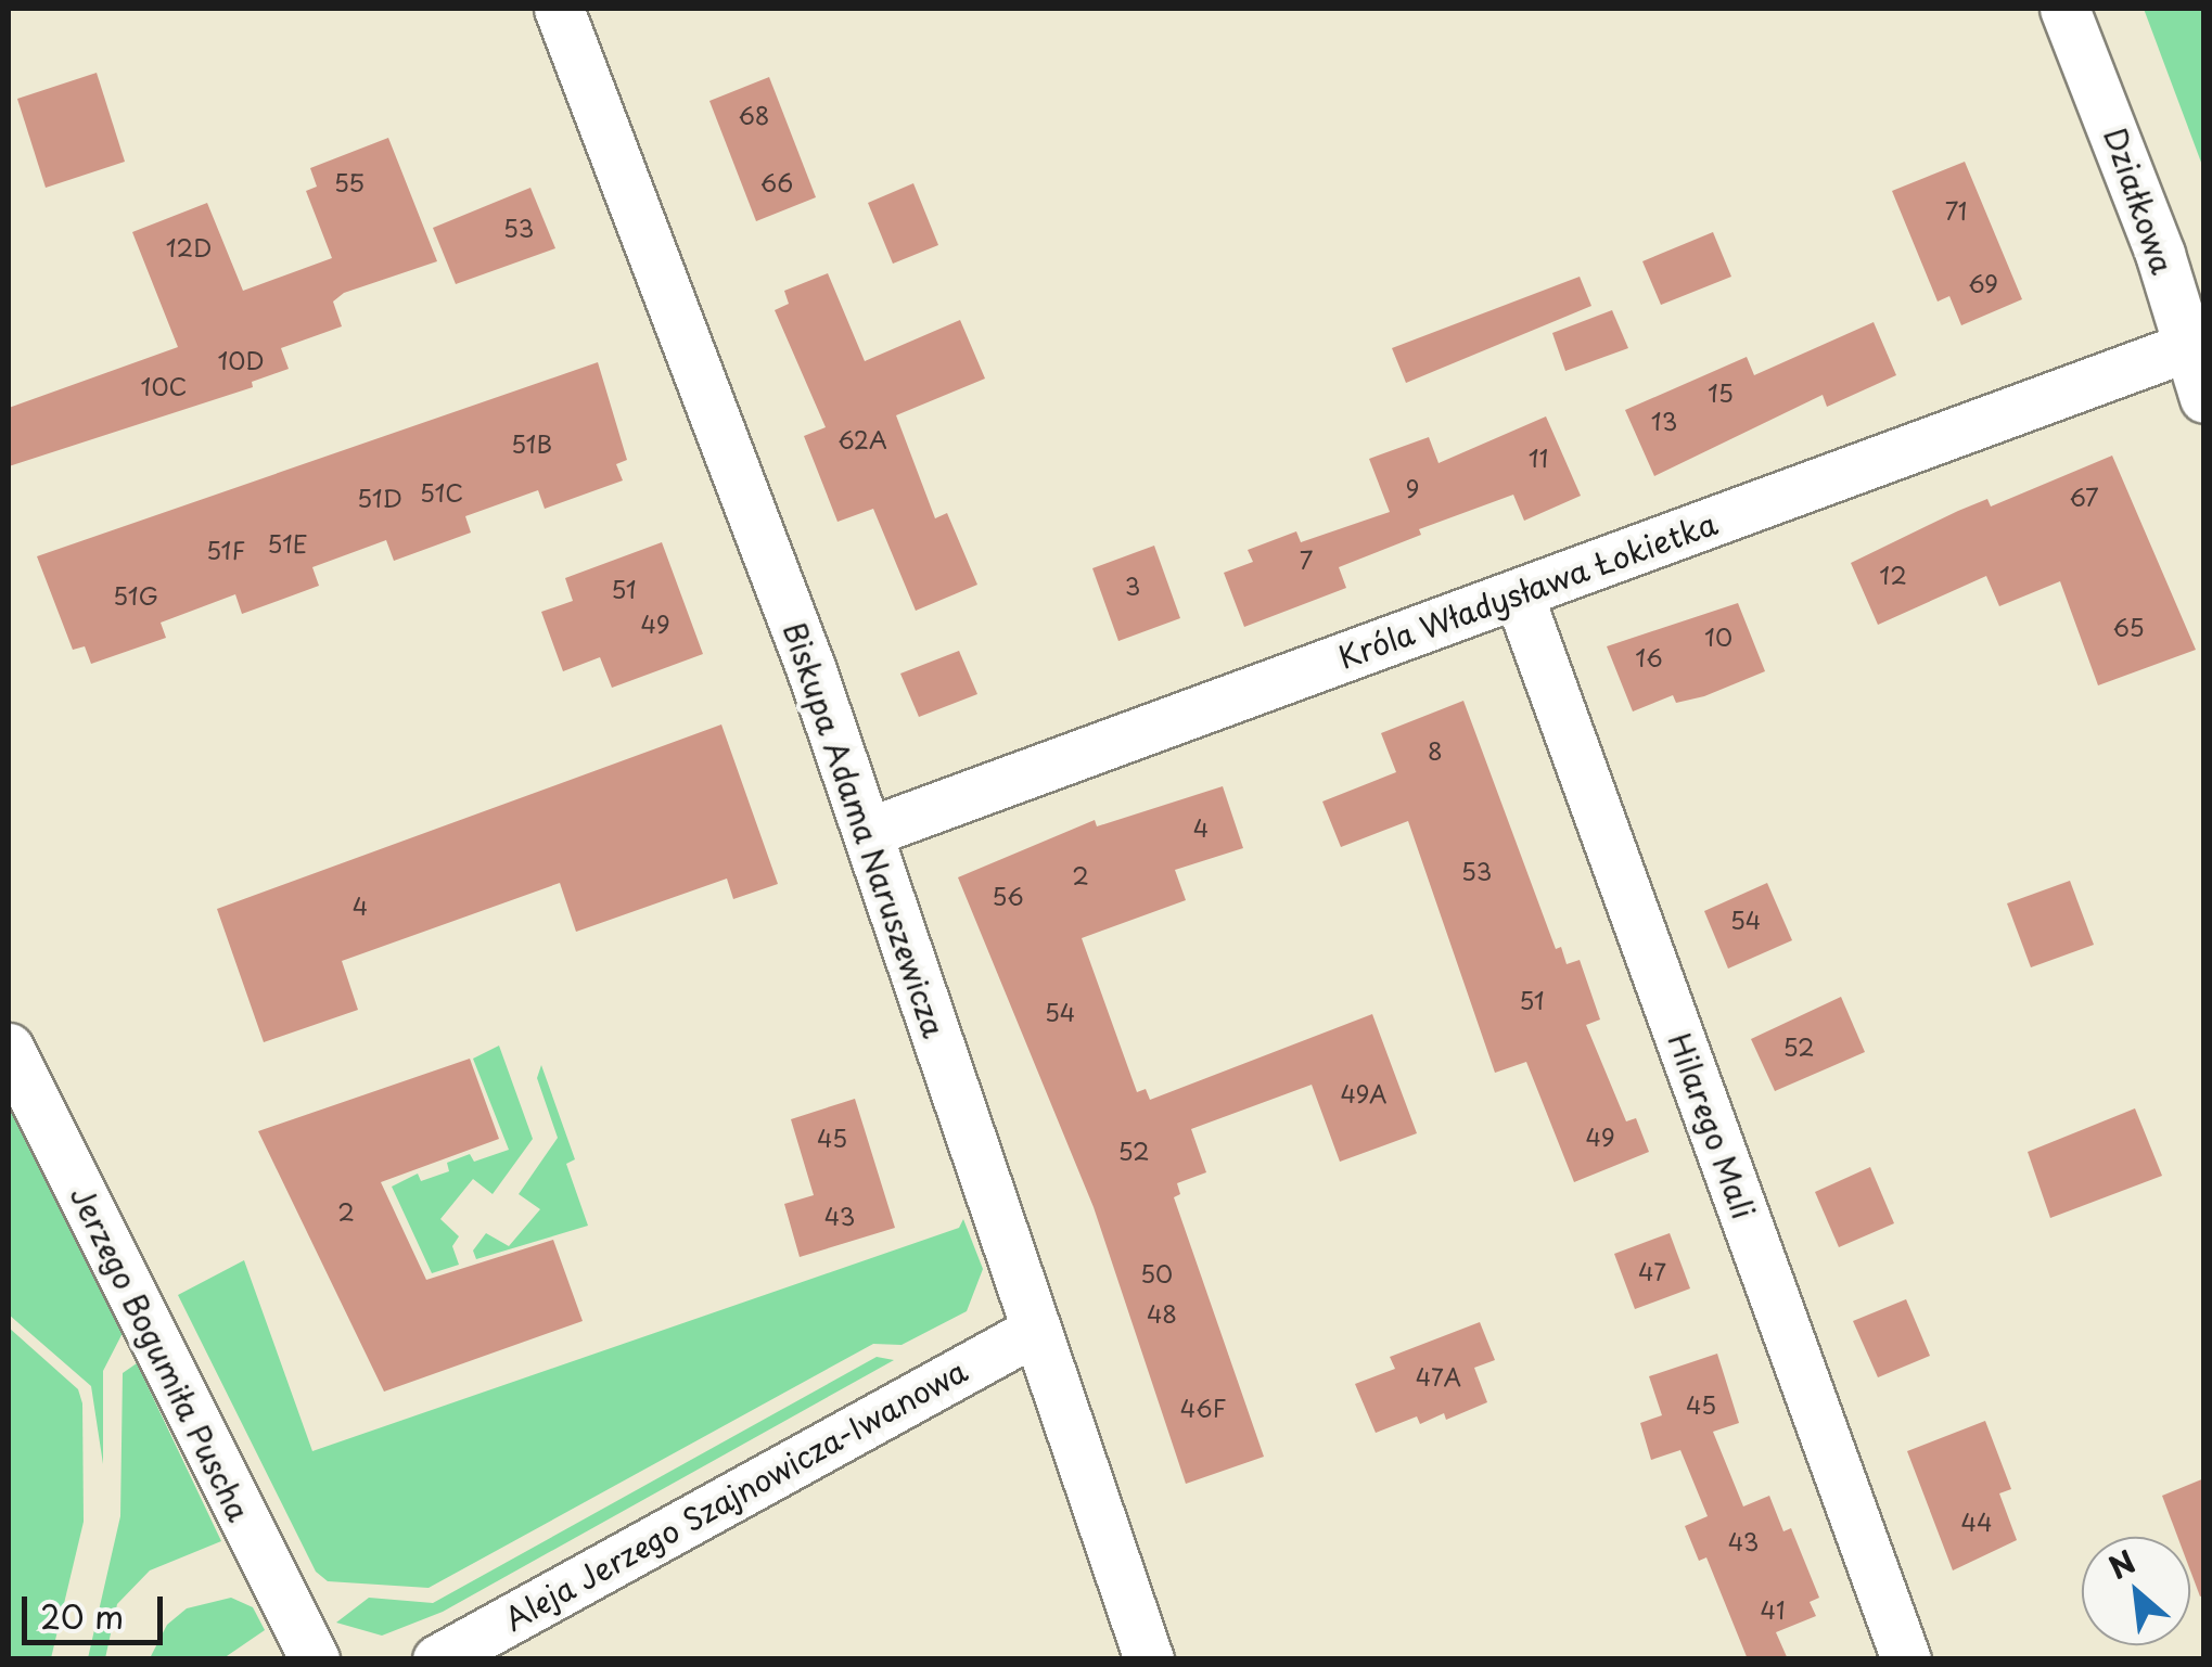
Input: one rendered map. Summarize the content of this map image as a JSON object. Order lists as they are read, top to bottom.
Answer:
{
  "streets": {
    "street": [
      "Działkowa",
      "Króla Władysława Łokietka",
      "Biskupa Adama Naruszewicza",
      "Hilarego Mali",
      "Jerzego Bogumiła Puscha",
      "Aleja Jerzego Szajnowicza-Iwanowa"
    ]
  },
  "crossings": [
    ["Działkowa", "Króla Władysława Łokietka"],
    ["Króla Władysława Łokietka", "Biskupa Adama Naruszewicza"],
    ["Króla Władysława Łokietka", "Hilarego Mali"],
    ["Biskupa Adama Naruszewicza", "Aleja Jerzego Szajnowicza-Iwanowa"]
  ],
  "house_numbers": [
    "68",
    "55",
    "66",
    "71",
    "53",
    "12D",
    "69",
    "10D",
    "10C",
    "15",
    "13",
    "62A",
    "51B",
    "11",
    "9",
    "51C",
    "67",
    "51D",
    "51E",
    "51F",
    "7",
    "12",
    "3",
    "51",
    "51G",
    "49",
    "65",
    "10",
    "16",
    "8",
    "4",
    "53",
    "2",
    "56",
    "4",
    "54",
    "51",
    "54",
    "52",
    "49A",
    "49",
    "45",
    "52",
    "2",
    "43",
    "47",
    "50",
    "48",
    "47A",
    "45",
    "46F",
    "44",
    "43",
    "41"
  ],
  "scale_bar": "20 m",
  "north": "top left"
}
